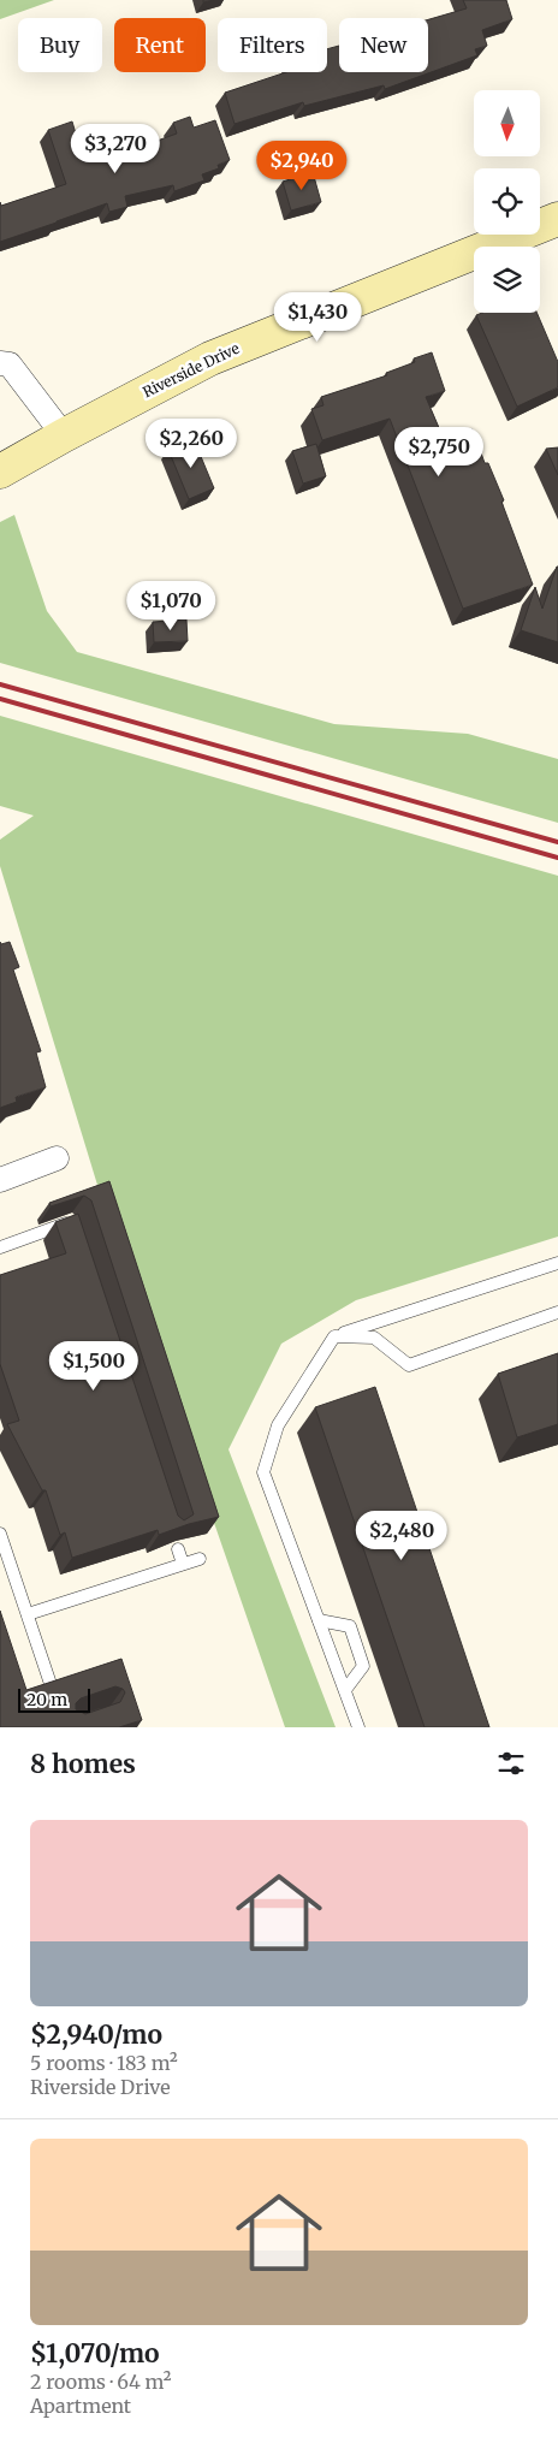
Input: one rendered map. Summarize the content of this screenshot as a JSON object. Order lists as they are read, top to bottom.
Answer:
{
  "streets": {
    "main road": ["Riverside Drive"]
  },
  "scale_bar": "20 m",
  "north": "bottom",
  "page": {
    "chip": [
      "Buy",
      "Rent",
      "Filters",
      "New"
    ],
    "price": [
      "$3,270",
      "$2,940",
      "$1,430",
      "$2,260",
      "$2,750",
      "$1,070",
      "$1,500",
      "$2,480"
    ],
    "scale": "20 m",
    "heading": "8 homes",
    "list": [
      {
        "name": "$2,940/mo",
        "note": "5 rooms · 183 m² · Riverside Drive"
      },
      {
        "name": "$1,070/mo",
        "note": "2 rooms · 64 m² · Apartment"
      }
    ]
  }
}
